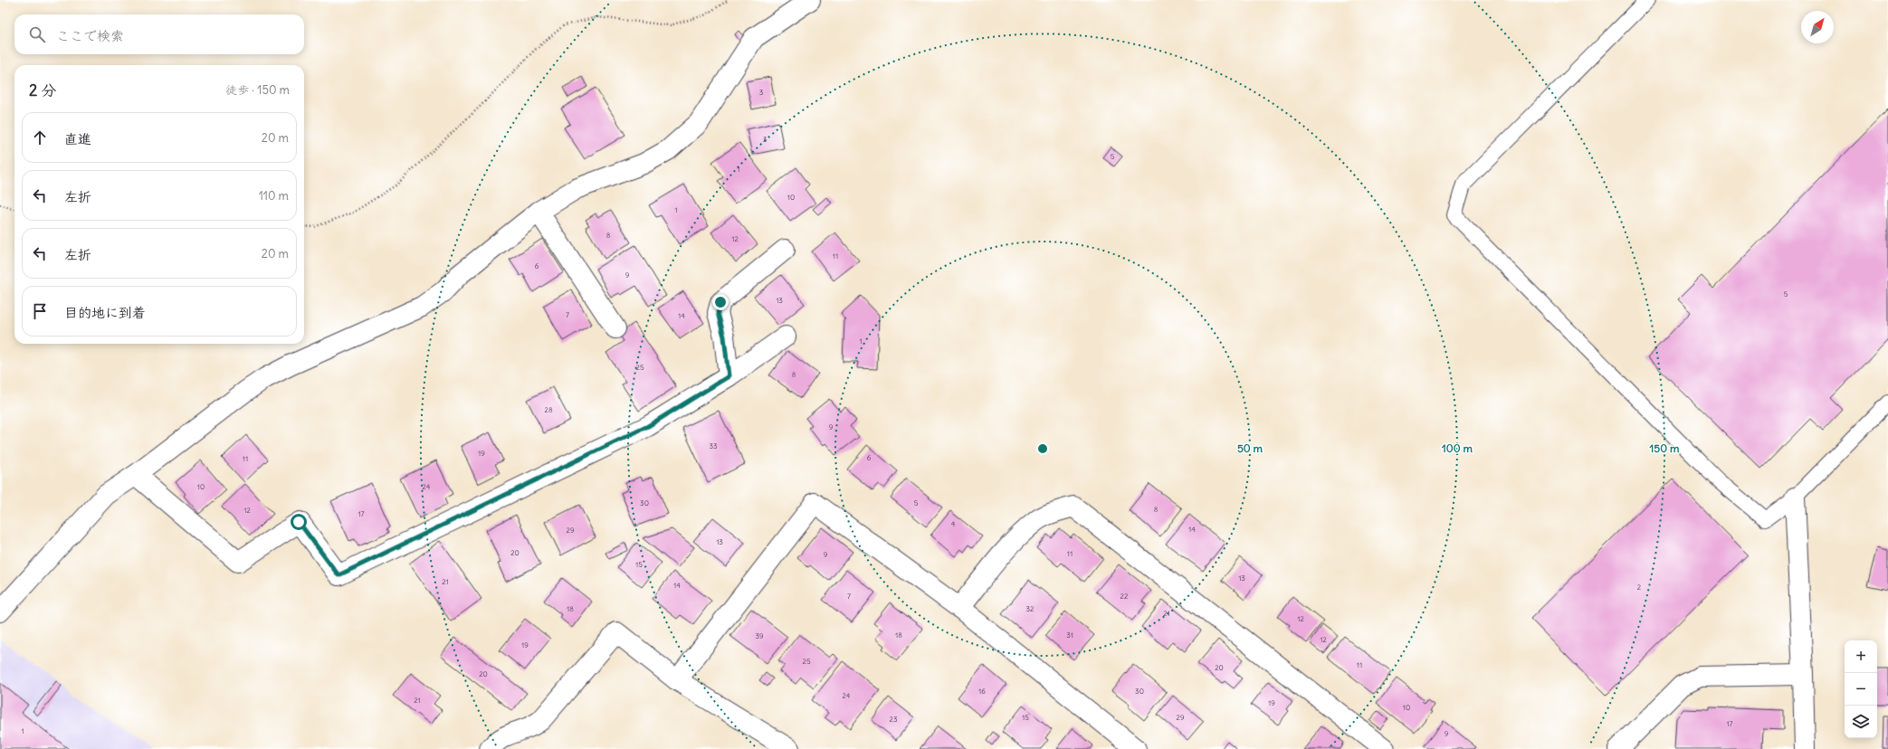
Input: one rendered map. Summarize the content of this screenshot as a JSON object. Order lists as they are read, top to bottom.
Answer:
{
  "house_numbers": [
    "3",
    "3",
    "5",
    "1",
    "10",
    "1",
    "8",
    "12",
    "11",
    "6",
    "9",
    "5",
    "13",
    "7",
    "14",
    "1",
    "25",
    "8",
    "28",
    "9",
    "33",
    "19",
    "6",
    "11",
    "10",
    "24",
    "30",
    "5",
    "8",
    "12",
    "17",
    "4",
    "14",
    "29",
    "13",
    "20",
    "11",
    "9",
    "15",
    "13",
    "21",
    "14",
    "2",
    "7",
    "22",
    "18",
    "32",
    "21",
    "12",
    "18",
    "31",
    "39",
    "12",
    "19",
    "25",
    "11",
    "20",
    "20",
    "16",
    "30",
    "24",
    "21",
    "19",
    "10",
    "15",
    "29",
    "23",
    "17",
    "1",
    "9"
  ],
  "north": "top right",
  "page": {
    "search": "ここで検索",
    "heading": ["2 分", "徒歩 · 150 m"],
    "list": [
      ["直進", "20 m"],
      ["左折", "110 m"],
      ["左折", "20 m"],
      "目的地に到着"
    ],
    "map_buttons": ["+", "−"]
  },
  "rings": ["50 m", "100 m", "150 m"]
}
